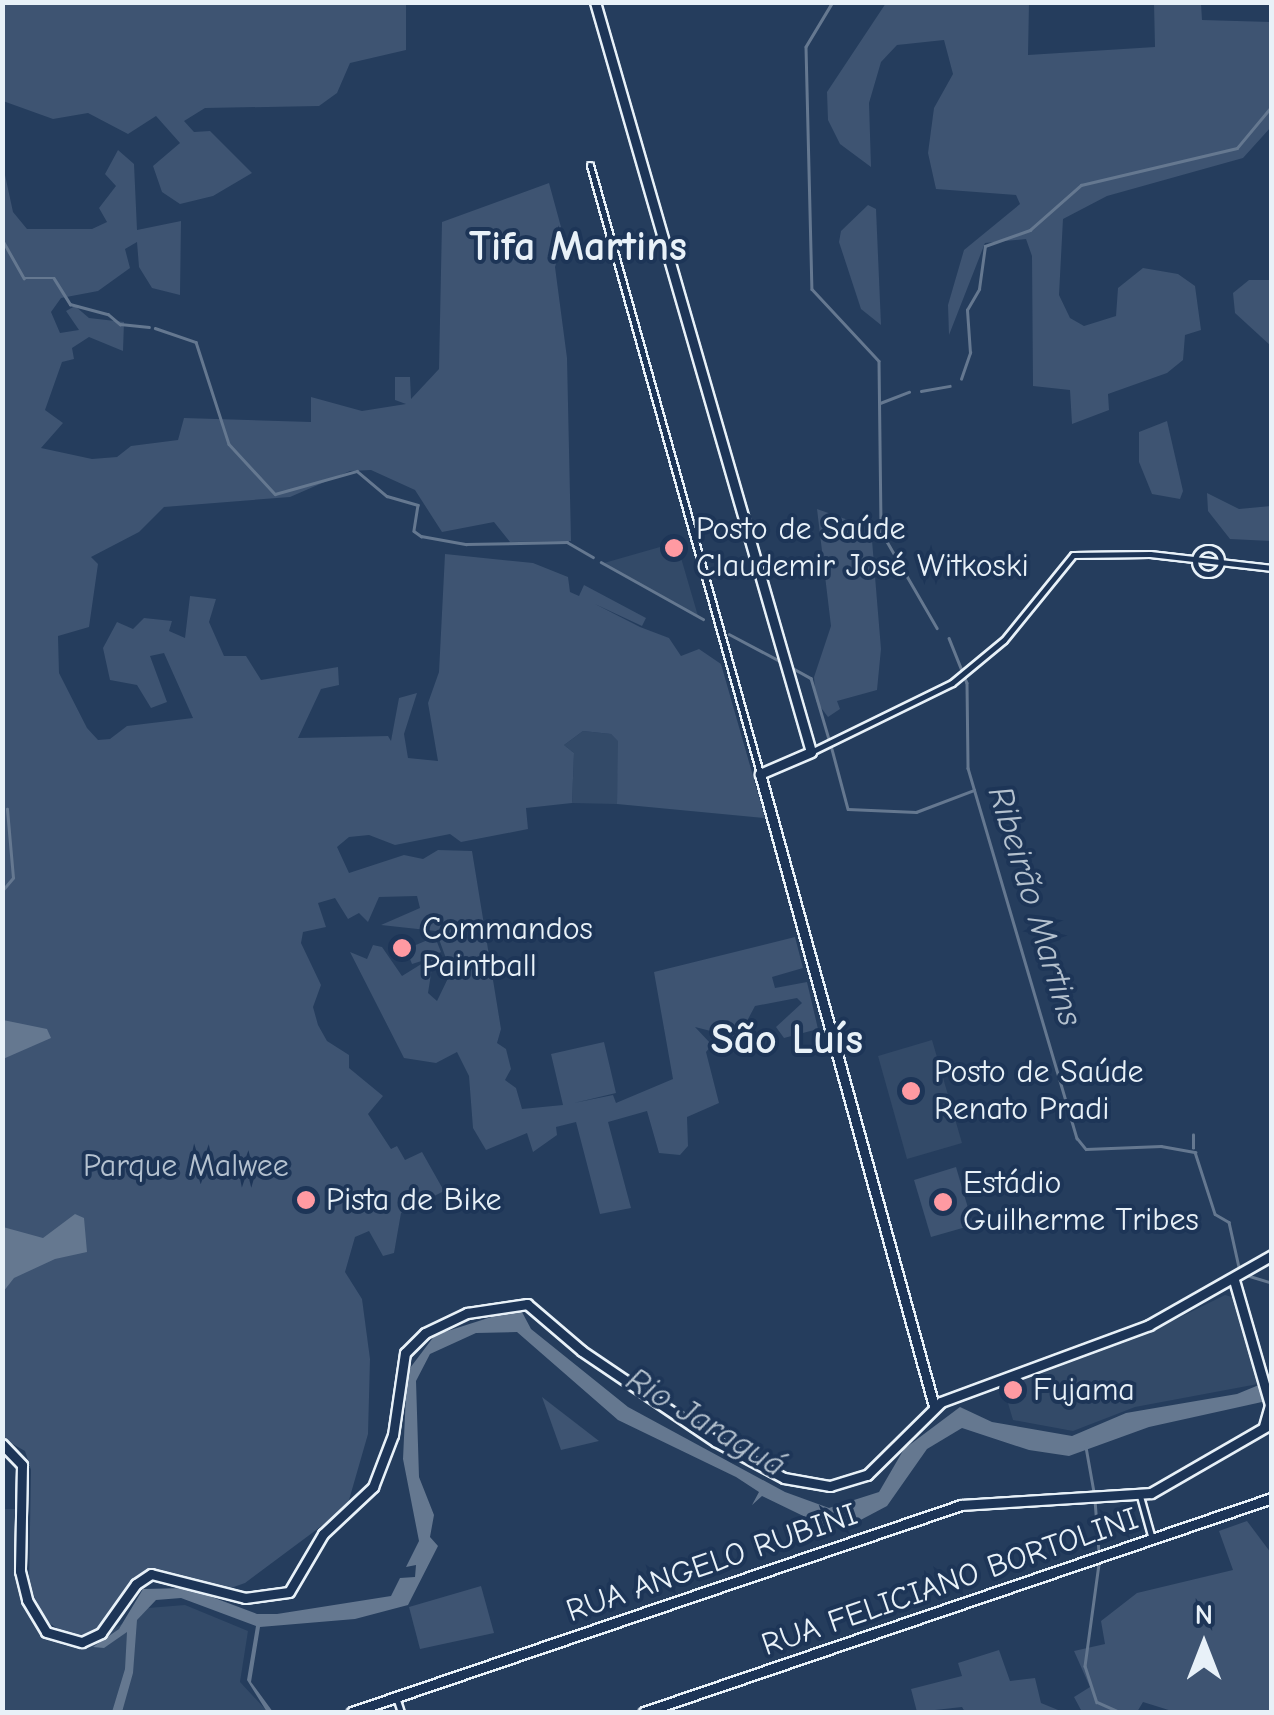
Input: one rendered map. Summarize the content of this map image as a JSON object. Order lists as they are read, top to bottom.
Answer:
{
  "streets": {
    "main road": ["RUA ANGELO RUBINI", "RUA FELICIANO BORTOLINI"]
  },
  "districts": ["Tifa Martins", "São Luís"],
  "water": ["Ribeirão Martins", "Rio Jaraguá"],
  "parks": ["Parque Malwee"],
  "places": [
    "Posto de Saúde Claudemir José Witkoski",
    "Commandos Paintball",
    "Posto de Saúde Renato Pradi",
    "Pista de Bike",
    "Estádio Guilherme Tribes",
    "Fujama"
  ],
  "north": "top"
}
